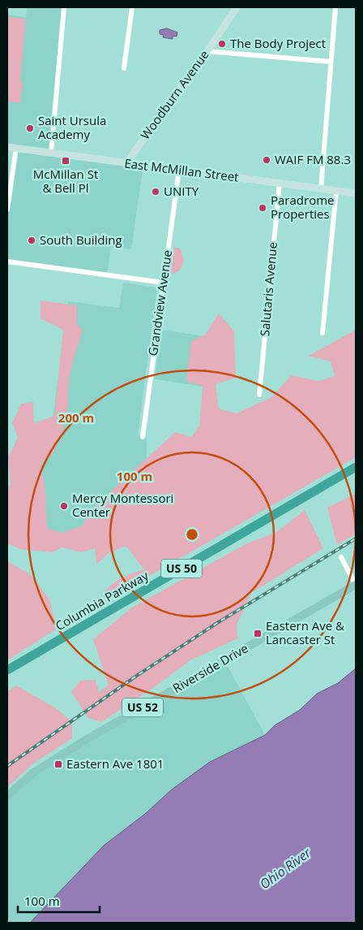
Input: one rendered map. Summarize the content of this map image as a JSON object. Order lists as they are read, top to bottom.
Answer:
{
  "streets": {
    "highway": ["US 50", "Columbia Parkway"],
    "main road": ["Riverside Drive", "US 52"],
    "street": [
      "Woodburn Avenue",
      "East McMillan Street",
      "Salutaris Avenue",
      "Grandview Avenue"
    ]
  },
  "crossings": [
    ["Woodburn Avenue", "East McMillan Street"],
    ["East McMillan Street", "Salutaris Avenue"],
    ["East McMillan Street", "Grandview Avenue"]
  ],
  "water": ["Ohio River"],
  "places": {
    "other": [
      "The Body Project",
      "Saint Ursula Academy",
      "WAIF FM 88.3",
      "UNITY",
      "Paradrome Properties",
      "South Building",
      "Mercy Montessori Center"
    ],
    "transit": ["McMillan St & Bell Pl", "Eastern Ave & Lancaster St", "Eastern Ave 1801"]
  },
  "scale_bar": "100 m",
  "rings": ["200 m", "100 m"]
}
